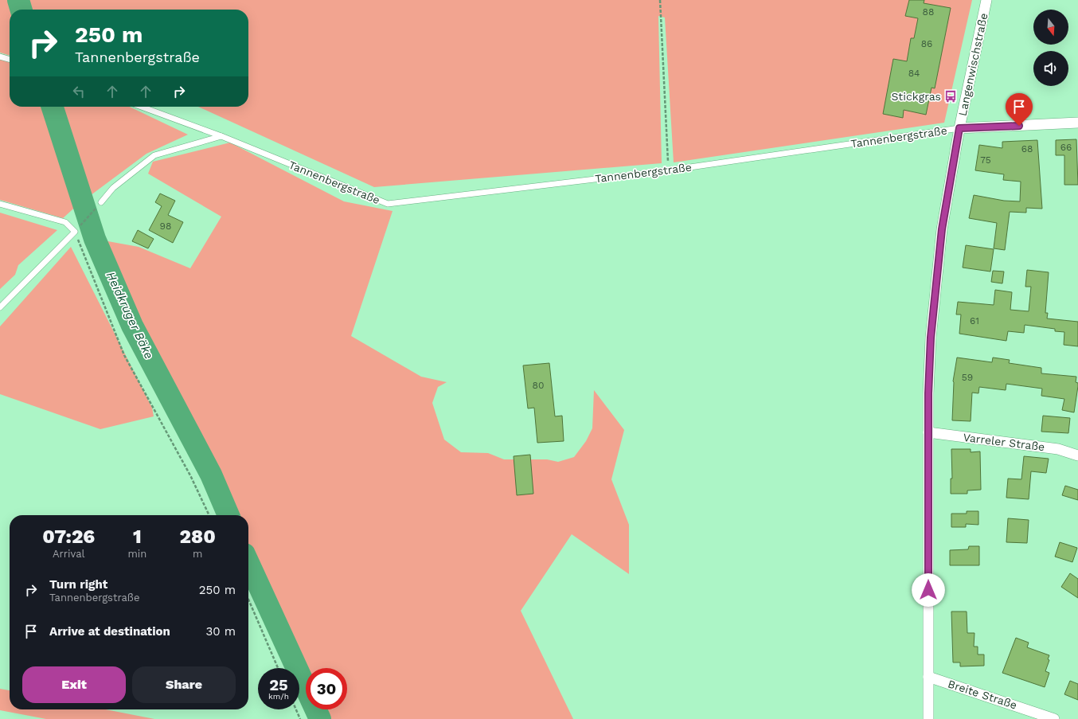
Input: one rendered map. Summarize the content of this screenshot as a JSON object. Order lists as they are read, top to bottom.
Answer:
{
  "streets": {
    "street": [
      "Langenwischstraße",
      "Tannenbergstraße",
      "Varreler Straße",
      "Breite Straße"
    ]
  },
  "crossings": [
    ["Langenwischstraße", "Tannenbergstraße"],
    ["Langenwischstraße", "Varreler Straße"],
    ["Langenwischstraße", "Breite Straße"]
  ],
  "water": ["Heidkruger Bäke"],
  "places": {
    "bus stop": ["Stickgras"]
  },
  "house_numbers": [
    "88",
    "86",
    "84",
    "66",
    "68",
    "75",
    "98",
    "61",
    "59",
    "80"
  ],
  "north": "bottom",
  "page": {
    "turn": ["250 m", "Tannenbergstraße"],
    "eta": [
      "07:26",
      "Arrival",
      "1",
      "min",
      "280",
      "m"
    ],
    "list": [
      {
        "name": "Turn right",
        "note": "Tannenbergstraße",
        "value": "250 m"
      },
      {
        "name": "Arrive at destination",
        "value": "30 m"
      }
    ],
    "buttons": ["Exit", "Share"],
    "speed": "25 km/h",
    "limit": "30"
  }
}
